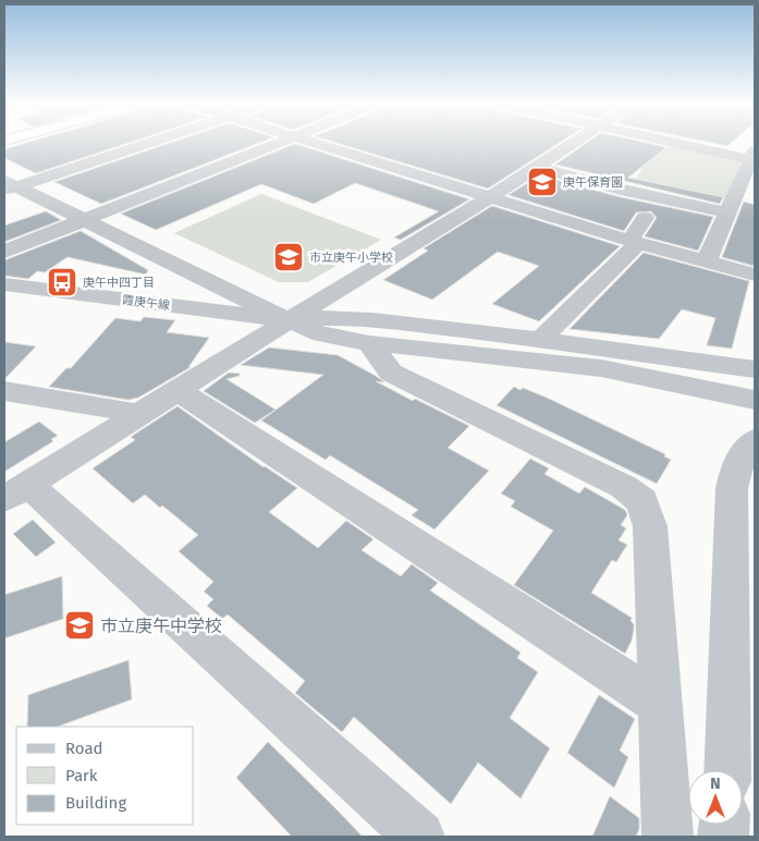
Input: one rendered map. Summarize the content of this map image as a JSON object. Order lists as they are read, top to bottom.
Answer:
{
  "streets": {
    "street": ["霞庚午線"]
  },
  "places": {
    "school or university": ["庚午保育園", "市立庚午小学校", "市立庚午中学校"],
    "bus stop": ["庚午中四丁目"]
  },
  "legend": ["Road", "Park", "Building"],
  "north": "top"
}
